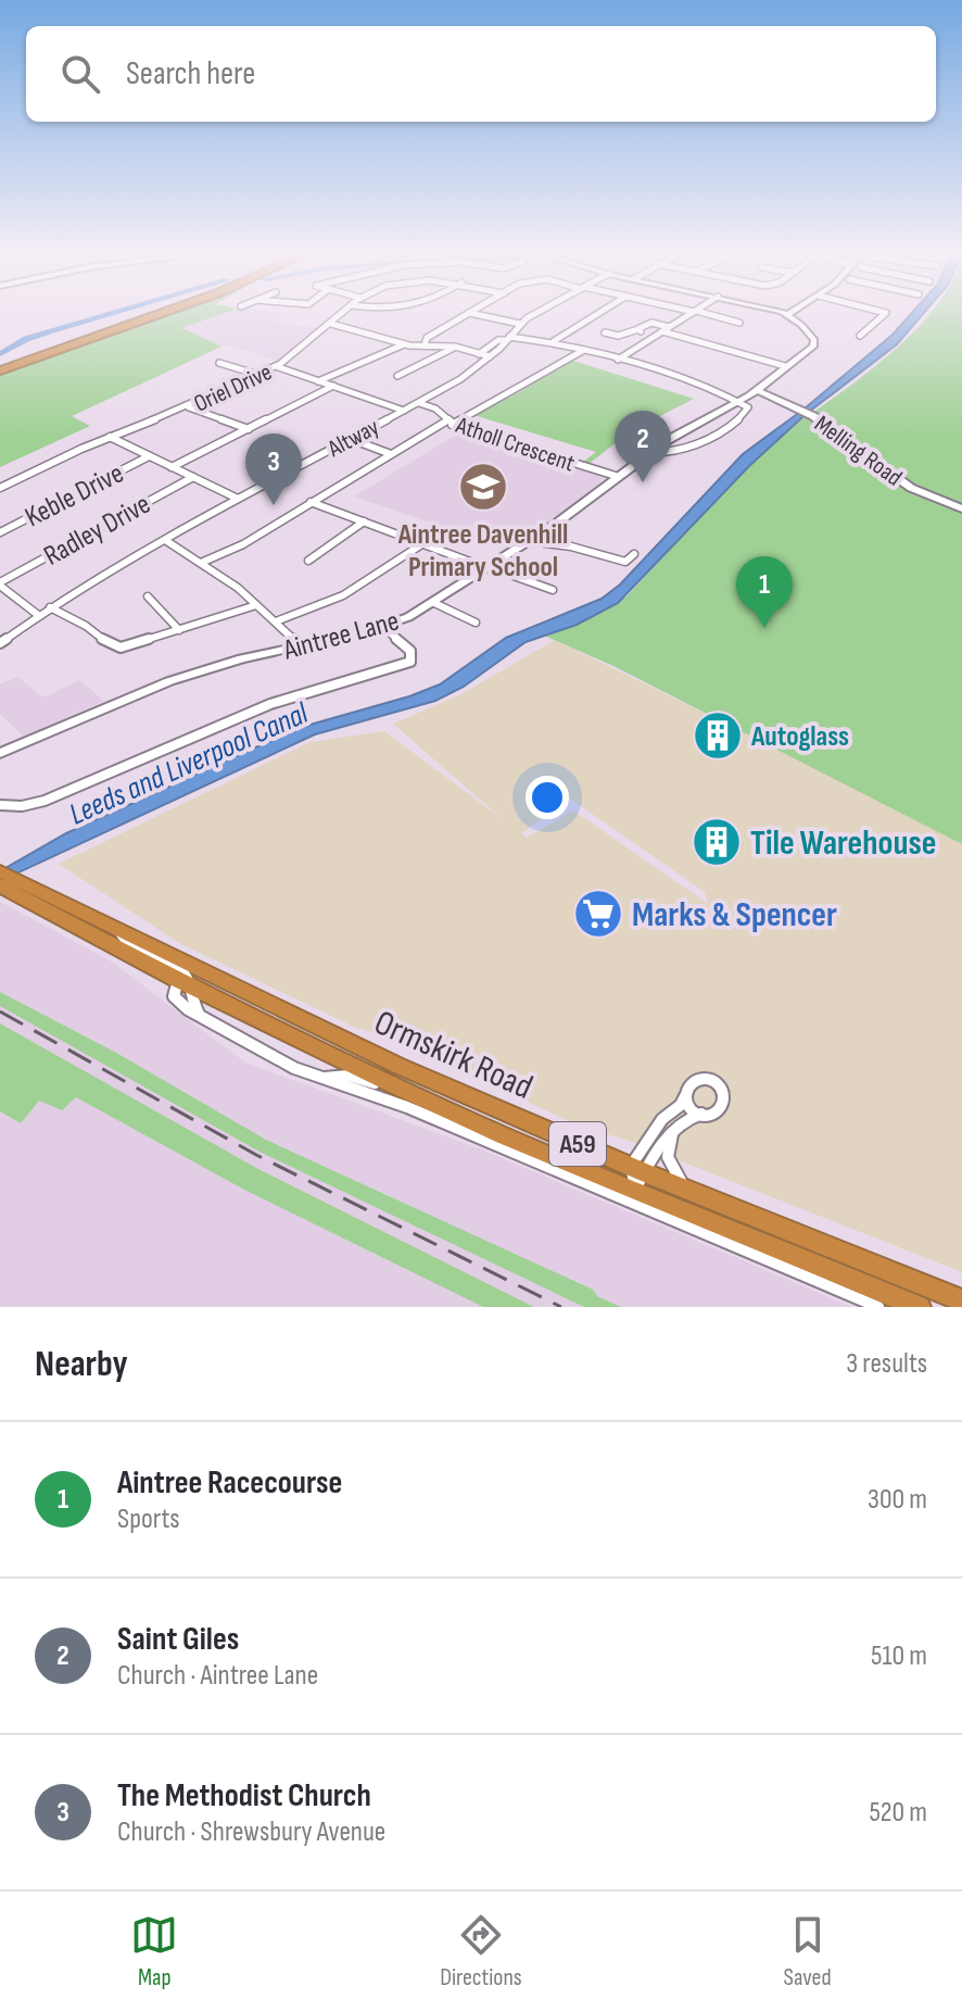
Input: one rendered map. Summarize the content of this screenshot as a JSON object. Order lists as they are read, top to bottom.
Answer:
{
  "streets": {
    "highway": ["Ormskirk Road", "A59"],
    "main road": ["Melling Road", "Aintree Lane"],
    "street": [
      "Oriel Drive",
      "Altway",
      "Atholl Crescent",
      "Keble Drive",
      "Radley Drive"
    ]
  },
  "crossings": [
    ["Altway", "Atholl Crescent"],
    ["Atholl Crescent", "Aintree Lane"],
    ["Melling Road", "Aintree Lane"]
  ],
  "water": ["Leeds and Liverpool Canal"],
  "places": {
    "school or university": ["Aintree Davenhill Primary School"],
    "building": ["Autoglass", "Tile Warehouse"],
    "supermarket": ["Marks & Spencer"]
  },
  "page": {
    "search": "Search here",
    "pins": ["2", "3", "1"],
    "heading": ["Nearby", "3 results"],
    "list": [
      {
        "mark": "1",
        "name": "Aintree Racecourse",
        "note": "Sports",
        "value": "300 m"
      },
      {
        "mark": "2",
        "name": "Saint Giles",
        "note": "Church · Aintree Lane",
        "value": "510 m"
      },
      {
        "mark": "3",
        "name": "The Methodist Church",
        "note": "Church · Shrewsbury Avenue",
        "value": "520 m"
      }
    ],
    "nav": ["Map", "Directions", "Saved"]
  }
}
